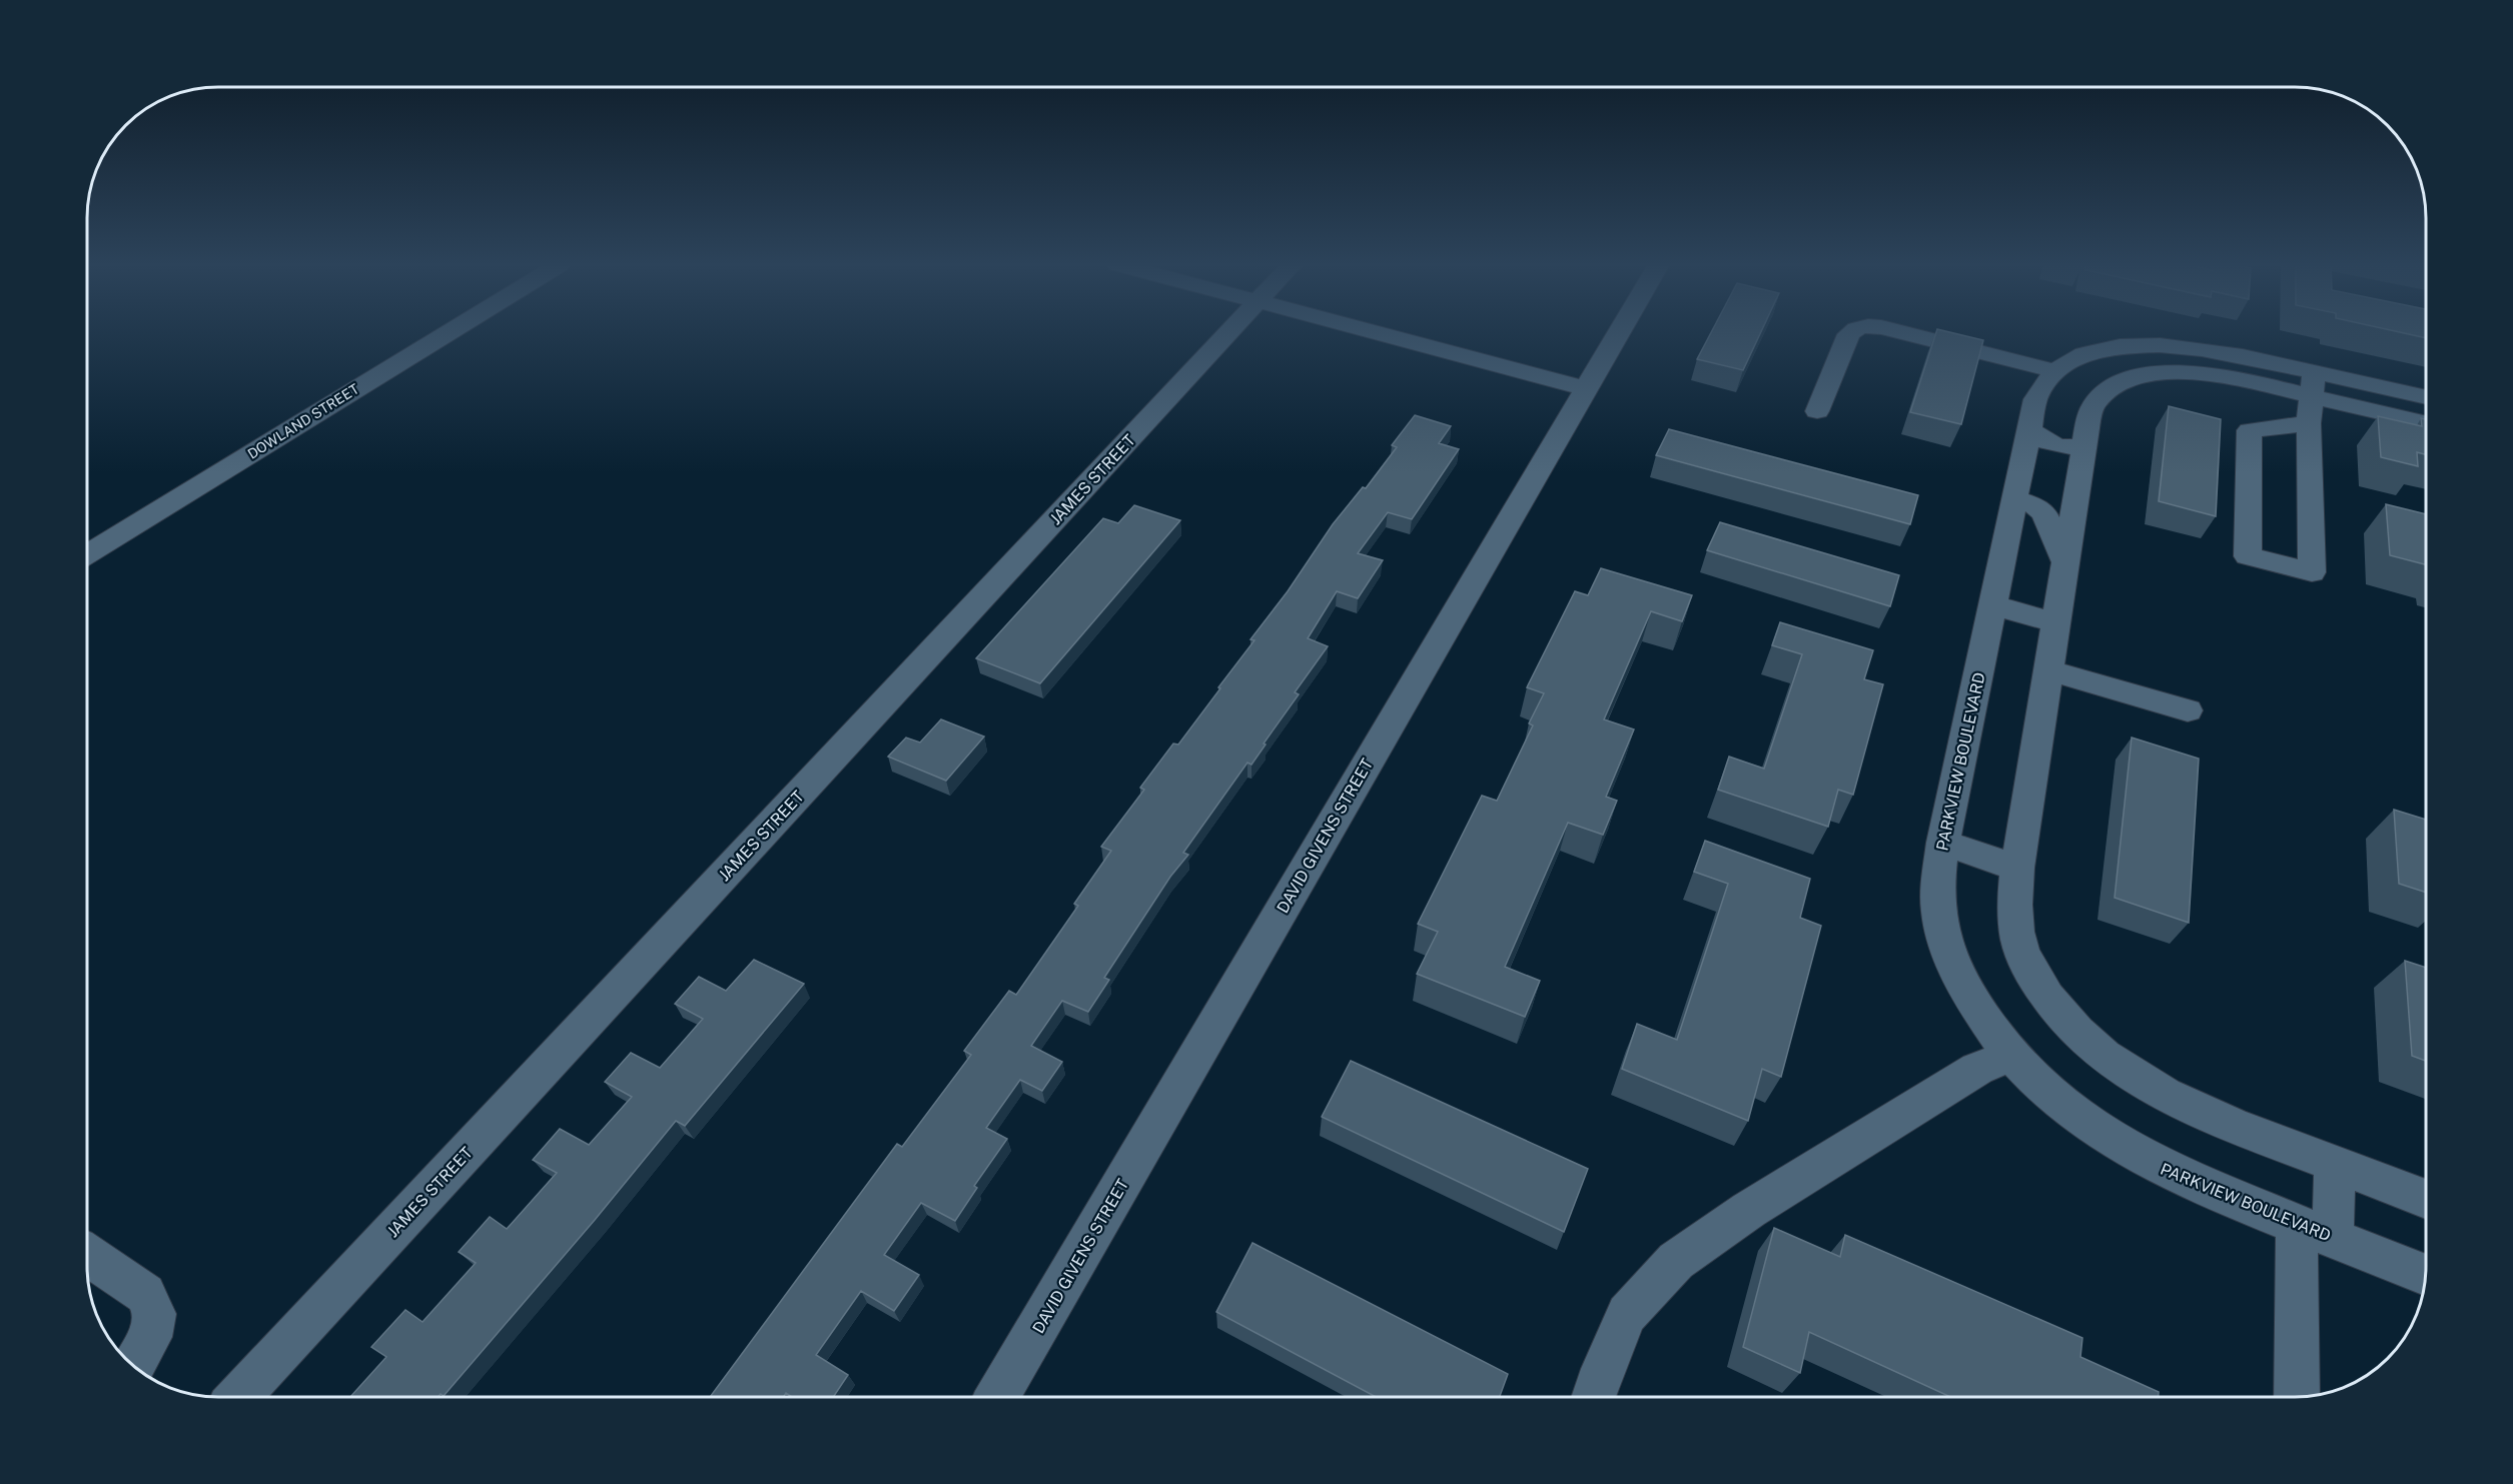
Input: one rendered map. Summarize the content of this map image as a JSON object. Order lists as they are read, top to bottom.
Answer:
{
  "streets": {
    "street": [
      "DOWLAND STREET",
      "JAMES STREET",
      "PARKVIEW BOULEVARD",
      "DAVID GIVENS STREET"
    ]
  }
}
